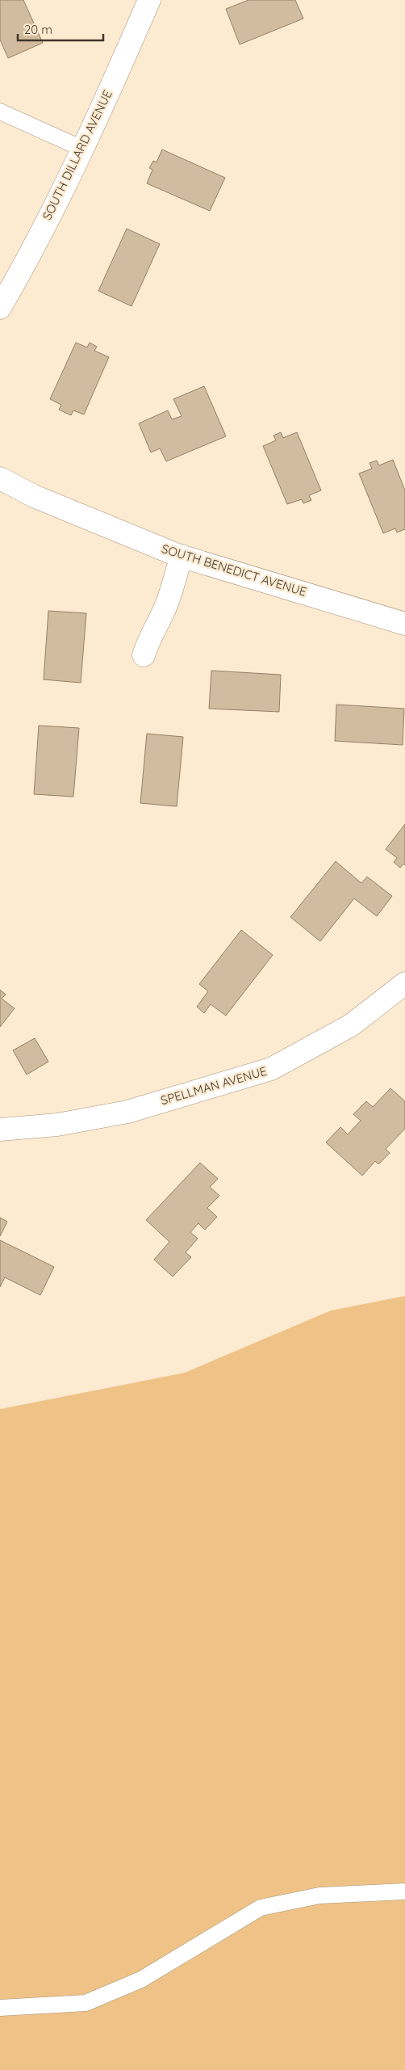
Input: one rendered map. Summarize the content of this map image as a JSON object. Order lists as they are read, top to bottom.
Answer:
{
  "streets": {
    "street": ["SOUTH DILLARD AVENUE", "SOUTH BENEDICT AVENUE", "SPELLMAN AVENUE"]
  },
  "scale_bar": "20 m"
}
